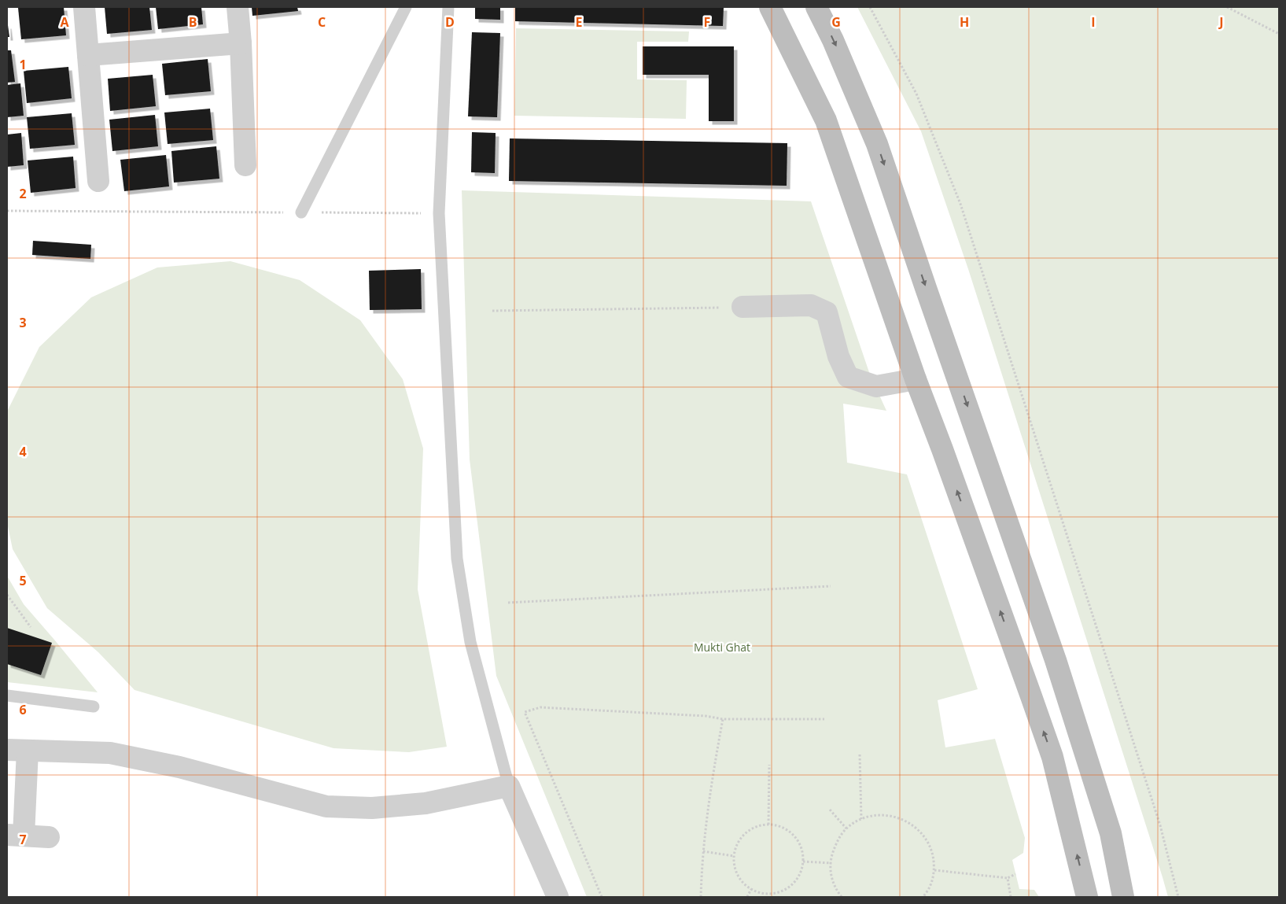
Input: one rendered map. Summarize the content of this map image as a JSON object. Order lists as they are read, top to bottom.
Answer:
{
  "parks": ["Mukti Ghat"],
  "grid": {
    "columns": [
      "A",
      "B",
      "C",
      "D",
      "E",
      "F",
      "G",
      "H",
      "I",
      "J"
    ],
    "rows": [
      "1",
      "2",
      "3",
      "4",
      "5",
      "6",
      "7"
    ]
  }
}
